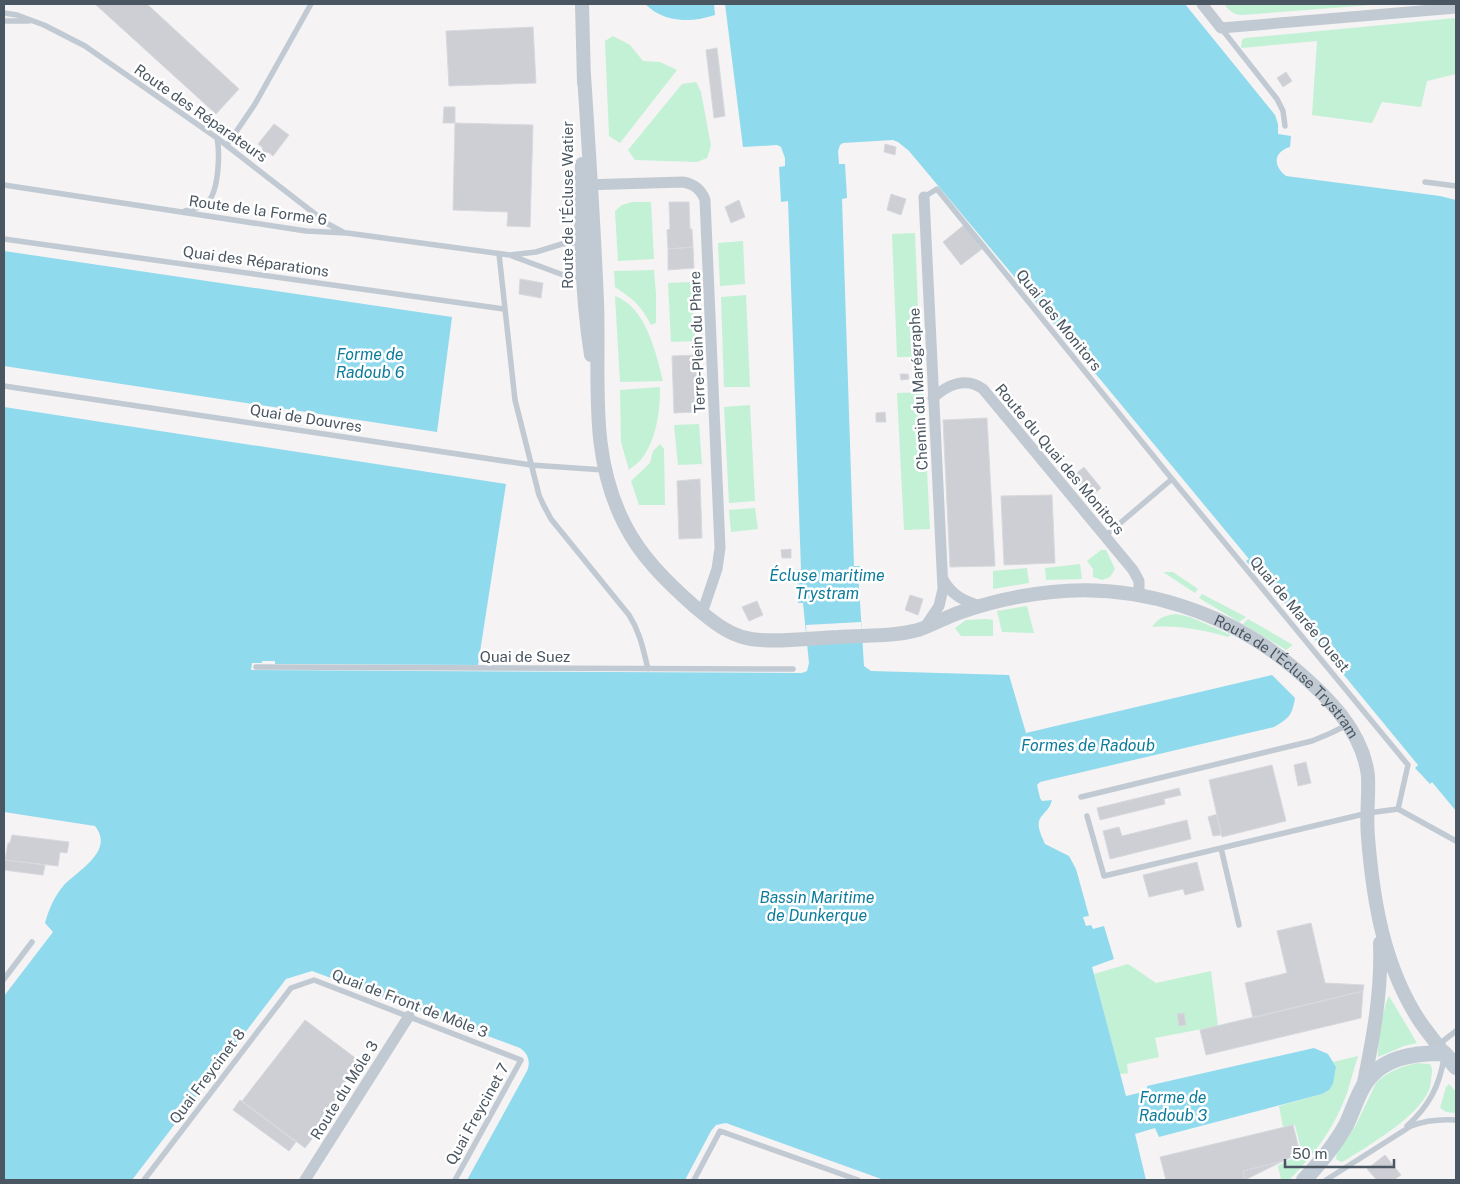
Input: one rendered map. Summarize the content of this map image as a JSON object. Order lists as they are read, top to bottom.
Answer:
{
  "streets": {
    "main road": ["Route de l'Écluse Trystram"],
    "street": [
      "Route de l'Écluse Watier",
      "Terre-Plein du Phare",
      "Chemin du Marégraphe",
      "Route du Quai des Monitors",
      "Route du Môle 3"
    ],
    "lane": [
      "Route des Réparateurs",
      "Route de la Forme 6",
      "Quai des Réparations",
      "Quai des Monitors",
      "Quai de Douvres",
      "Quai de Marée Ouest",
      "Quai de Suez",
      "Quai de Front de Môle 3",
      "Quai Freycinet 8",
      "Quai Freycinet 7"
    ]
  },
  "crossings": [
    ["Route des Réparateurs", "Route de la Forme 6"],
    ["Route de l'Écluse Watier", "Route de la Forme 6"],
    ["Route de l'Écluse Watier", "Terre-Plein du Phare"],
    ["Route de l'Écluse Watier", "Quai de Douvres"],
    ["Route de l'Écluse Watier", "Route de l'Écluse Trystram"],
    ["Quai des Monitors", "Chemin du Marégraphe"],
    ["Quai des Monitors", "Quai de Marée Ouest"],
    ["Chemin du Marégraphe", "Route du Quai des Monitors"],
    ["Chemin du Marégraphe", "Route de l'Écluse Trystram"],
    ["Route du Quai des Monitors", "Route de l'Écluse Trystram"],
    ["Quai de Front de Môle 3", "Quai Freycinet 8"],
    ["Quai de Front de Môle 3", "Route du Môle 3"],
    ["Quai de Front de Môle 3", "Quai Freycinet 7"]
  ],
  "water": [
    "Forme de Radoub 6",
    "Écluse maritime Trystram",
    "Formes de Radoub",
    "Bassin Maritime de Dunkerque",
    "Forme de Radoub 3"
  ],
  "scale_bar": "50 m"
}
